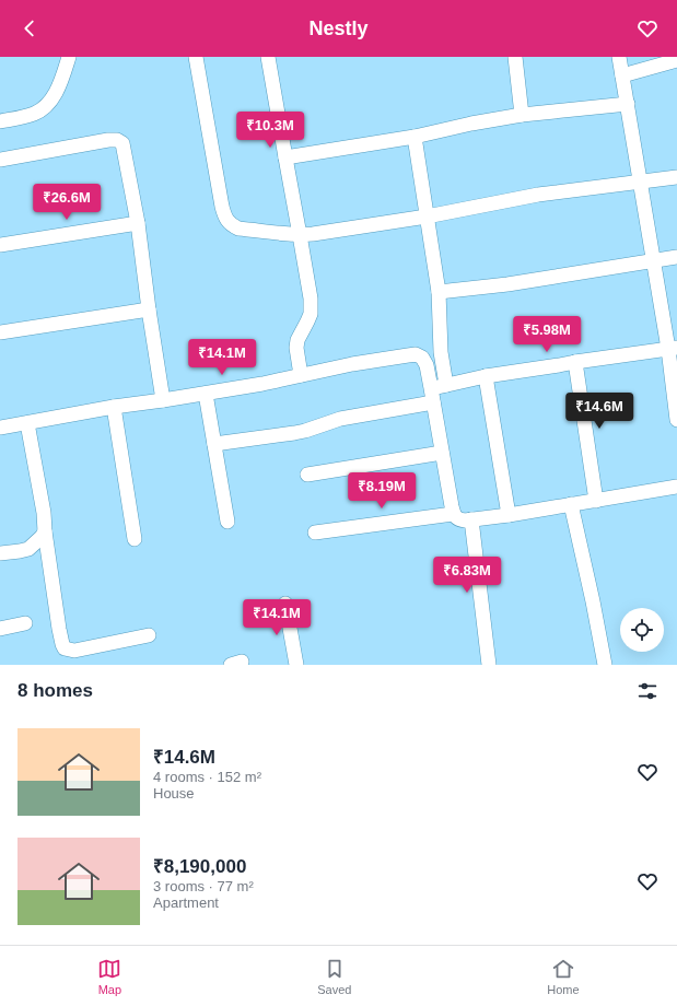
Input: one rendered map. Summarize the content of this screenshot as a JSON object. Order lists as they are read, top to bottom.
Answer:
{
  "page": {
    "header": "Nestly",
    "price": [
      "₹10.3M",
      "₹26.6M",
      "₹5.98M",
      "₹14.1M",
      "₹14.6M",
      "₹8.19M",
      "₹6.83M",
      "₹14.1M"
    ],
    "heading": "8 homes",
    "list": [
      {
        "name": "₹14.6M",
        "note": "4 rooms · 152 m² · House"
      },
      {
        "name": "₹8,190,000",
        "note": "3 rooms · 77 m² · Apartment"
      }
    ],
    "tabs": ["Map", "Saved", "Home"]
  }
}
